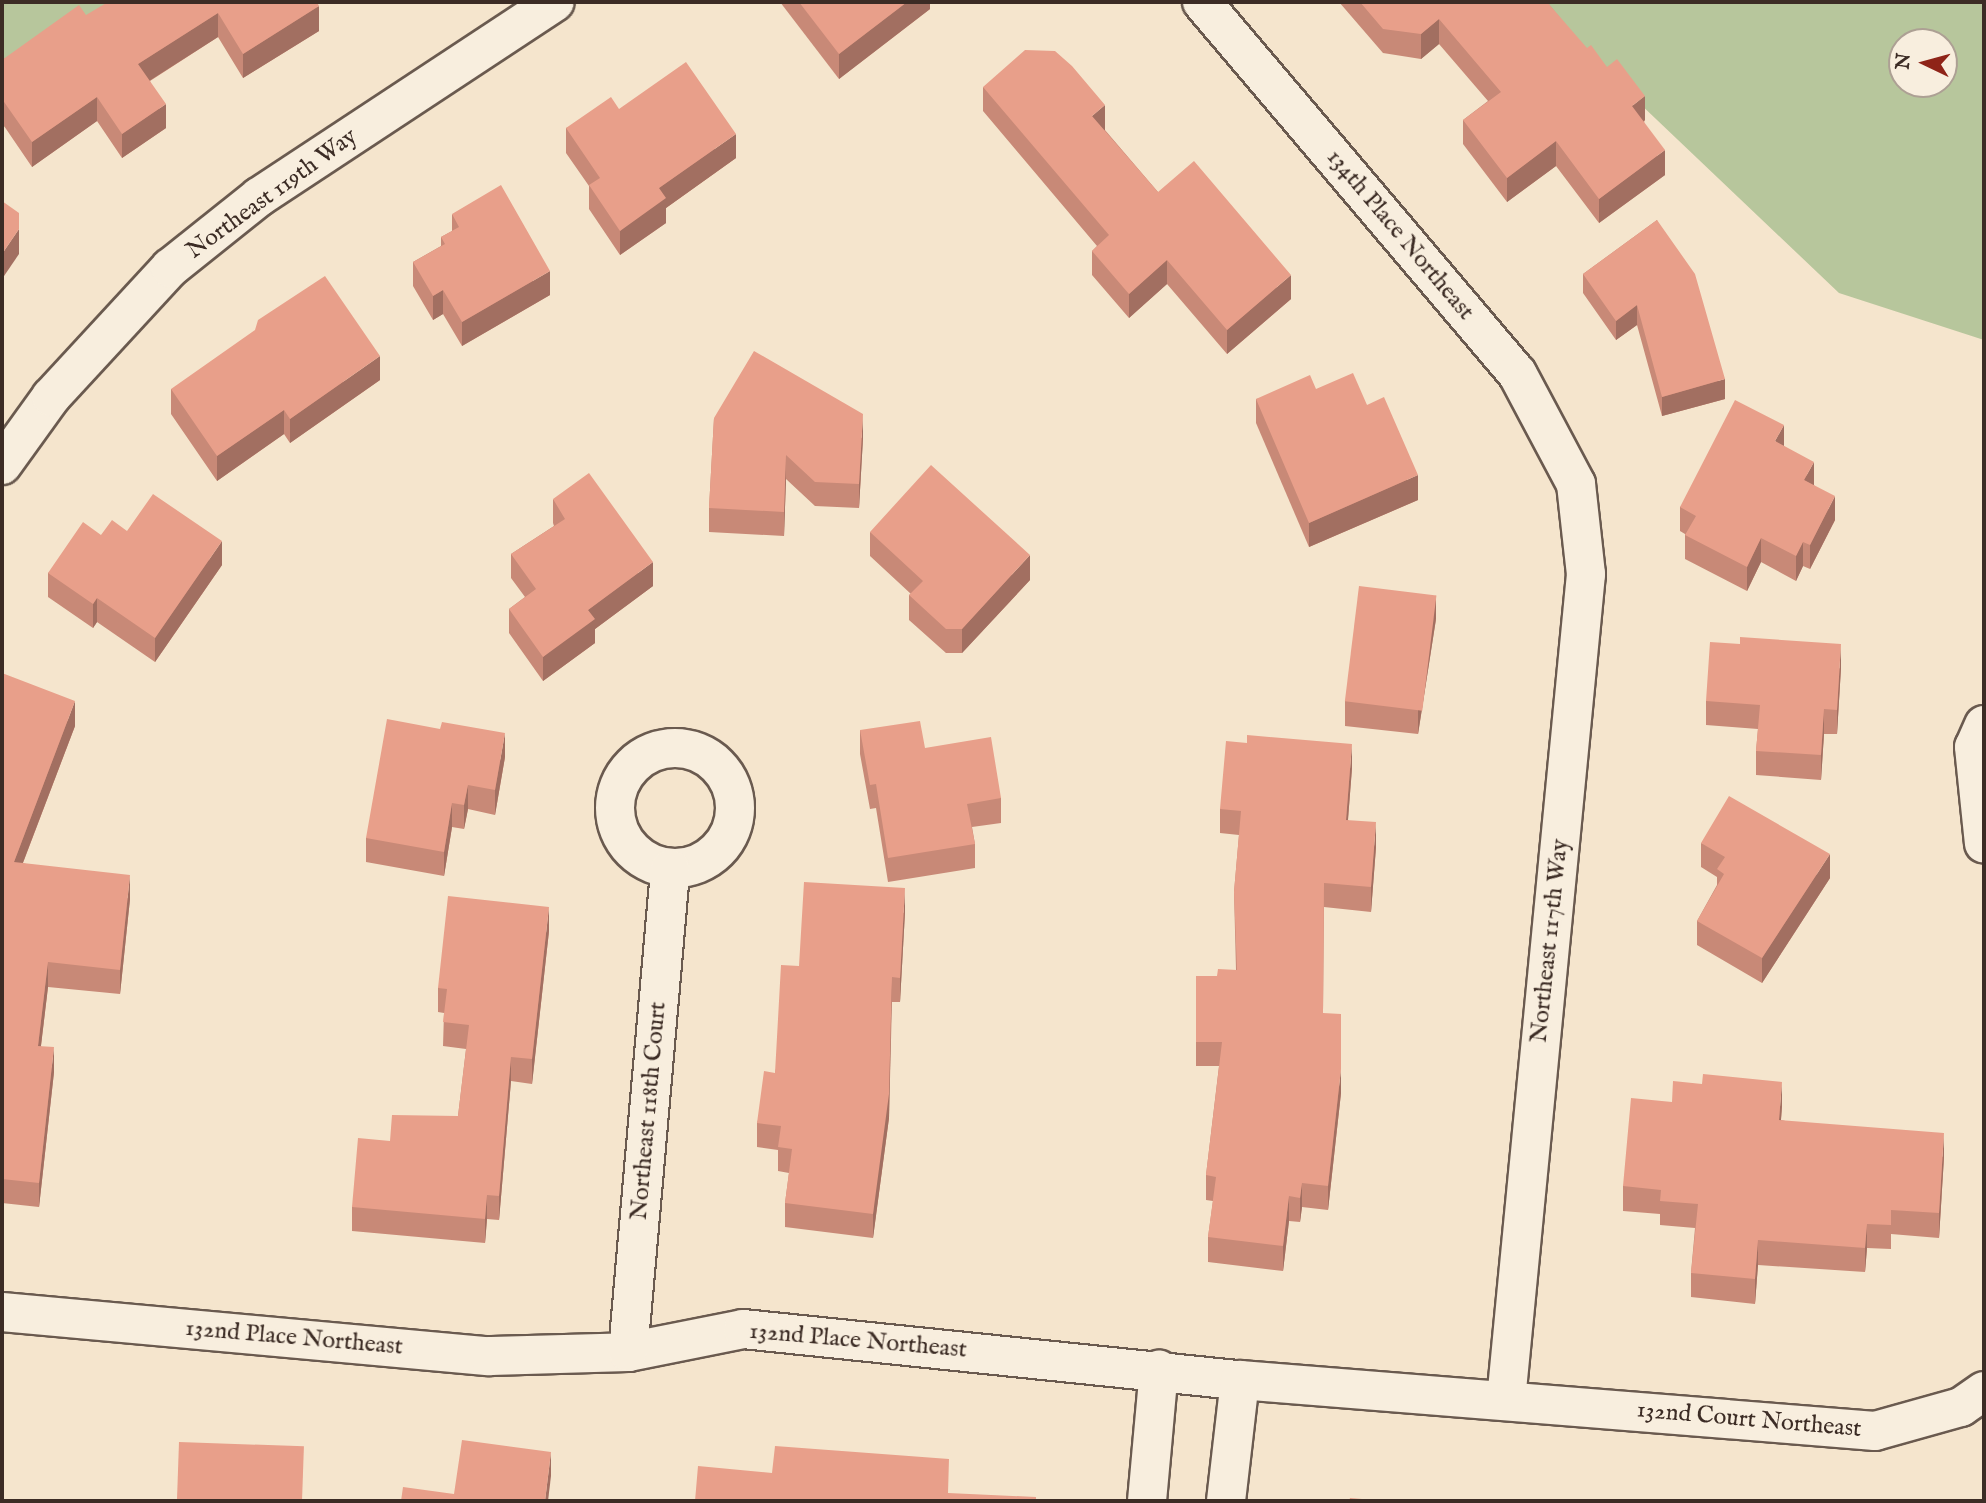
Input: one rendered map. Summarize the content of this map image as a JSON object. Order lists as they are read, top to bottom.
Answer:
{
  "streets": {
    "street": [
      "Northeast 119th Way",
      "134th Place Northeast",
      "Northeast 117th Way",
      "Northeast 118th Court",
      "132nd Place Northeast",
      "132nd Court Northeast"
    ]
  },
  "crossings": [
    ["134th Place Northeast", "Northeast 117th Way"],
    ["Northeast 117th Way", "132nd Place Northeast"],
    ["Northeast 117th Way", "132nd Court Northeast"],
    ["Northeast 118th Court", "132nd Place Northeast"],
    ["132nd Place Northeast", "132nd Court Northeast"]
  ],
  "north": "left"
}
